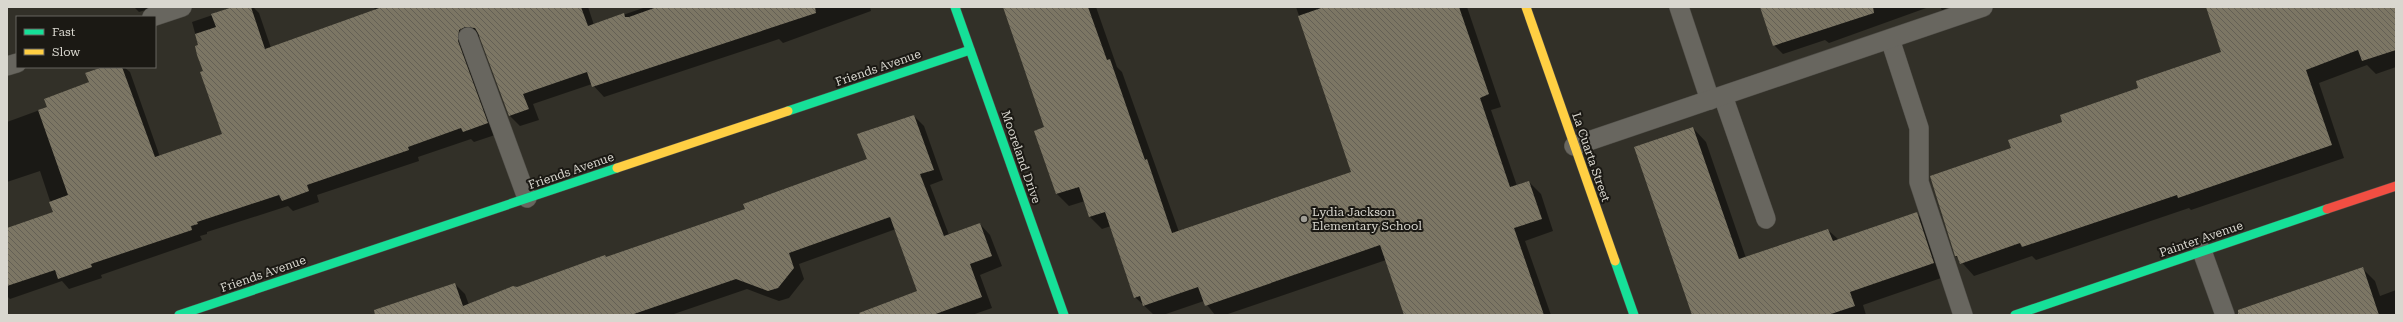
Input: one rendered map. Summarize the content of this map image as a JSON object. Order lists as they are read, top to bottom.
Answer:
{
  "streets": {
    "street": [
      "Friends Avenue",
      "Mooreland Drive",
      "La Cuarta Street",
      "Painter Avenue"
    ]
  },
  "crossings": [
    ["Friends Avenue", "Mooreland Drive"]
  ],
  "places": ["Lydia Jackson Elementary School"],
  "legend": ["Fast", "Slow"]
}
